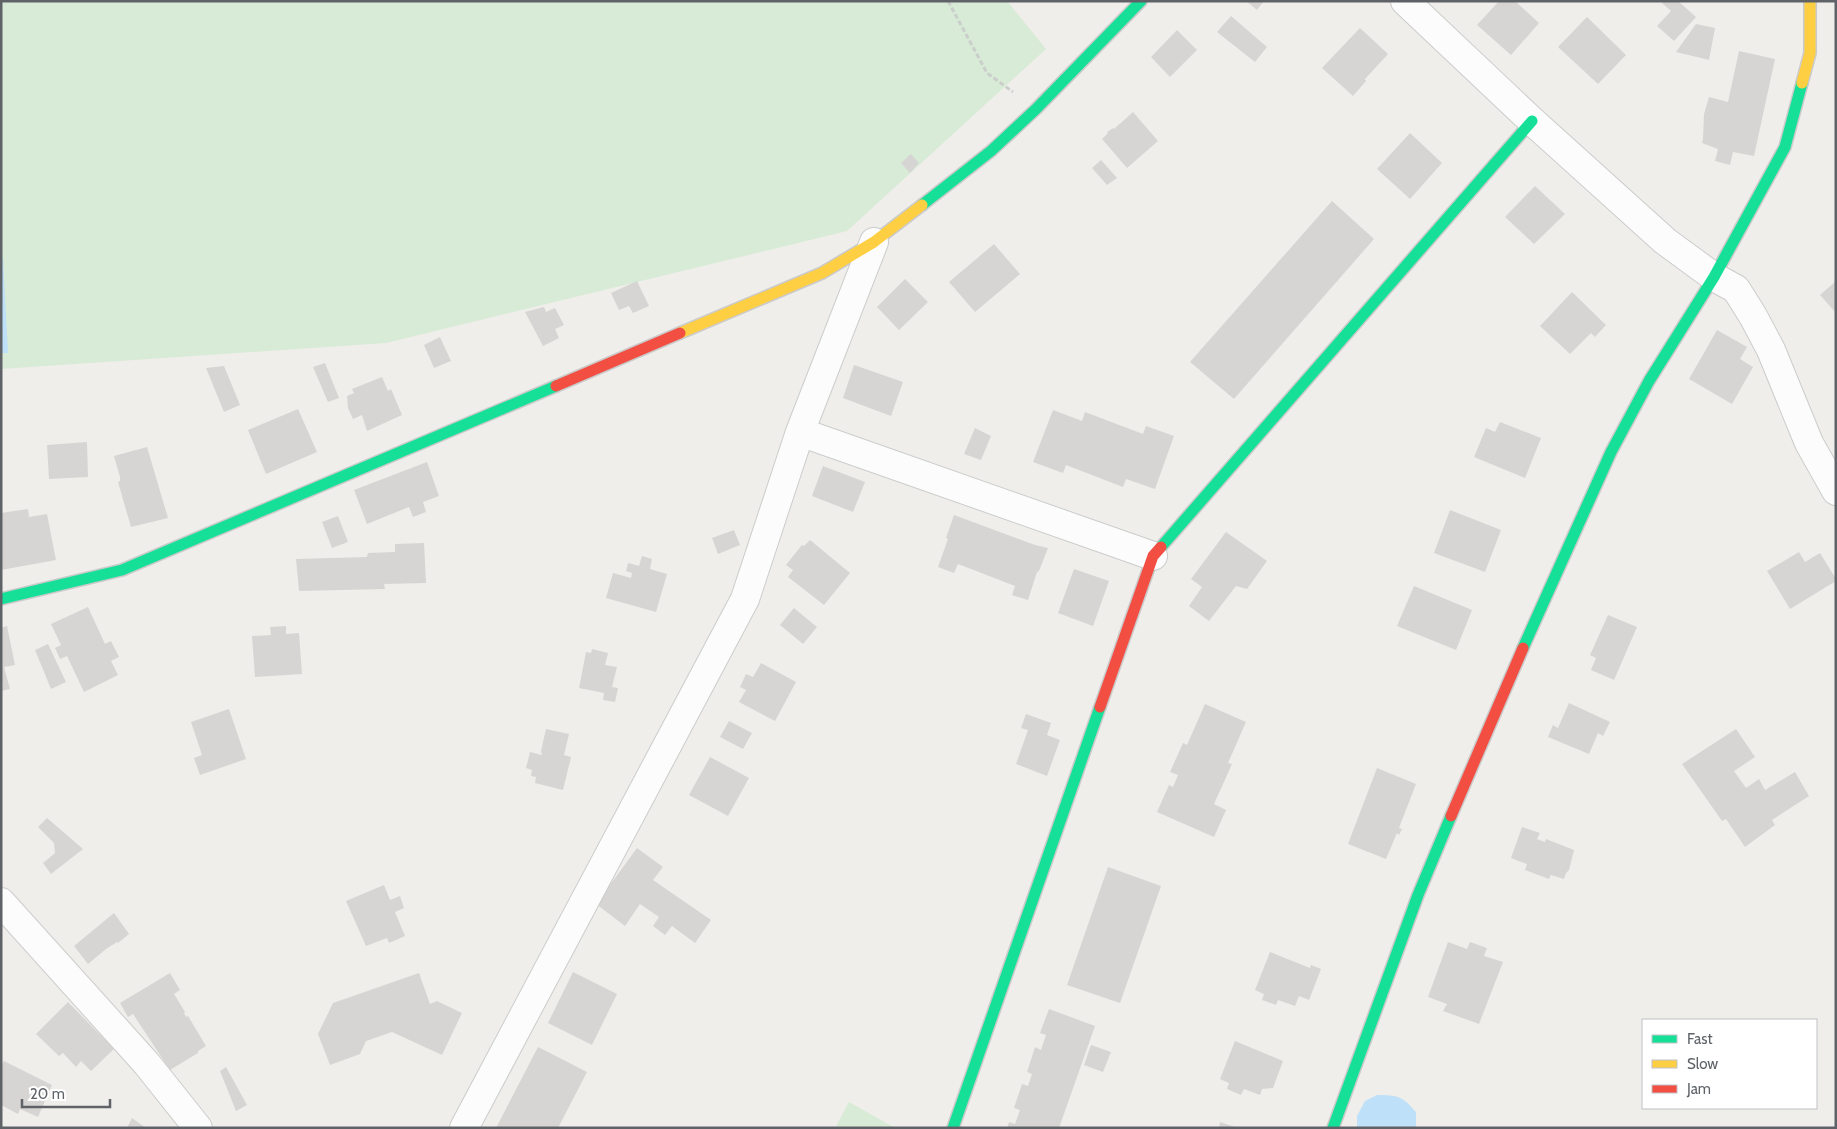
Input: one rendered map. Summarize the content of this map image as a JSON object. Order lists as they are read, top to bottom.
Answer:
{
  "legend": ["Fast", "Slow", "Jam"],
  "scale_bar": "20 m"
}
